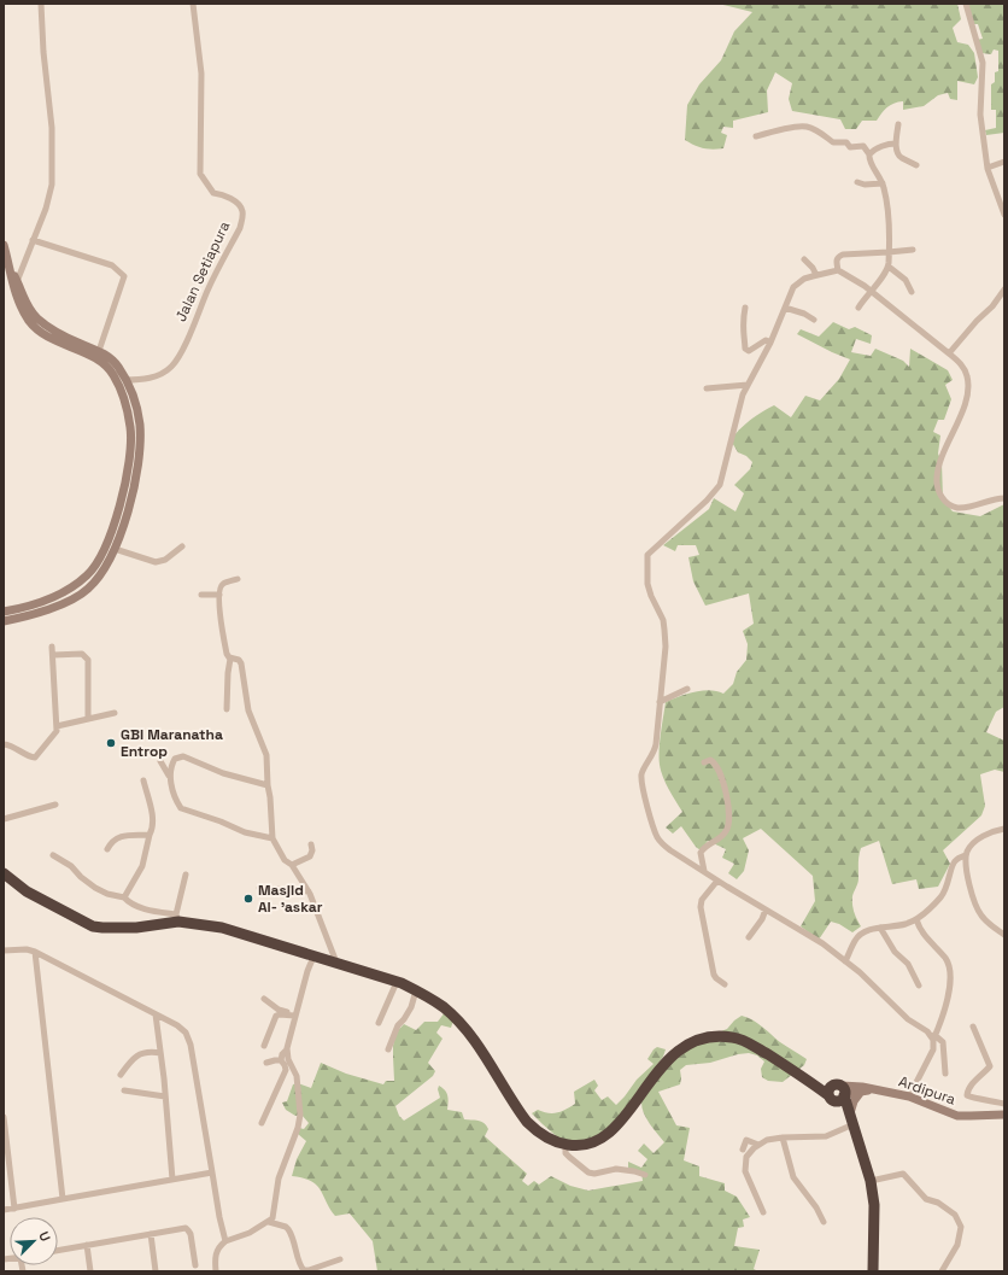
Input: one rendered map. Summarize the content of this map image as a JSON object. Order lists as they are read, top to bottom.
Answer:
{
  "streets": {
    "street": ["Jalan Setiapura", "Ardipura"]
  },
  "places": ["GBI Maranatha Entrop", "Masjid Al- 'askar"],
  "north": "top right"
}
